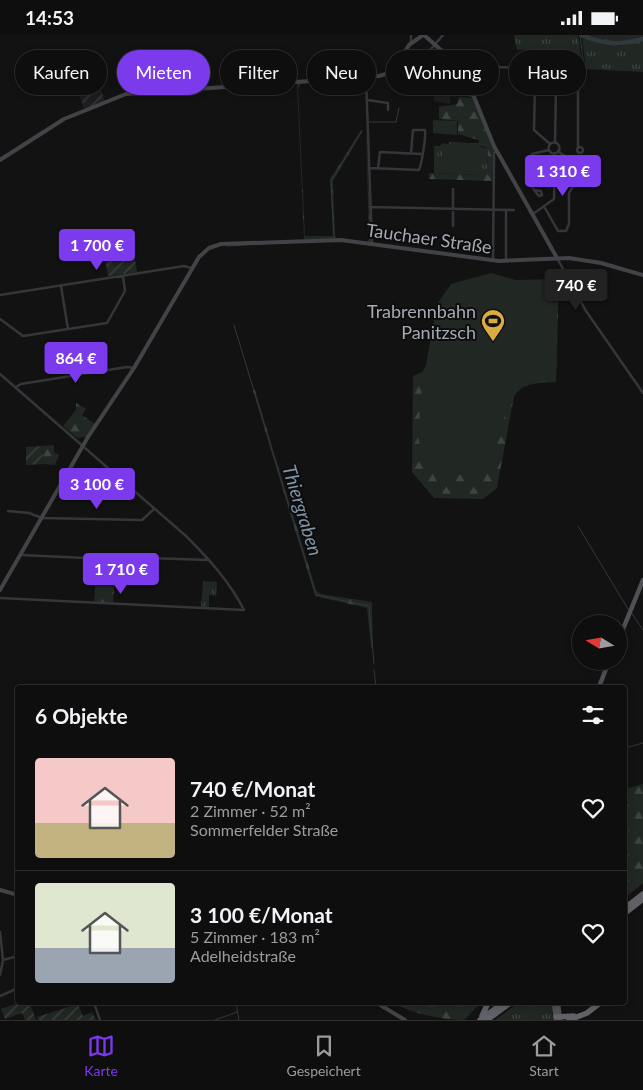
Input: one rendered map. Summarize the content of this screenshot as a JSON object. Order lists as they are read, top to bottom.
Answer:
{
  "streets": {
    "street": ["Tauchaer Straße"]
  },
  "water": ["Thiergraben"],
  "places": {
    "sports": ["Trabrennbahn Panitzsch"]
  },
  "north": "left",
  "page": {
    "status": "14:53",
    "chip": [
      "Kaufen",
      "Mieten",
      "Filter",
      "Neu",
      "Wohnung",
      "Haus"
    ],
    "price": [
      "1 310 €",
      "1 700 €",
      "740 €",
      "864 €",
      "3 100 €",
      "1 710 €"
    ],
    "heading": "6 Objekte",
    "list": [
      {
        "name": "740 €/Monat",
        "note": "2 Zimmer · 52 m² · Sommerfelder Straße"
      },
      {
        "name": "3 100 €/Monat",
        "note": "5 Zimmer · 183 m² · Adelheidstraße"
      }
    ],
    "tabs": ["Karte", "Gespeichert", "Start"]
  }
}
